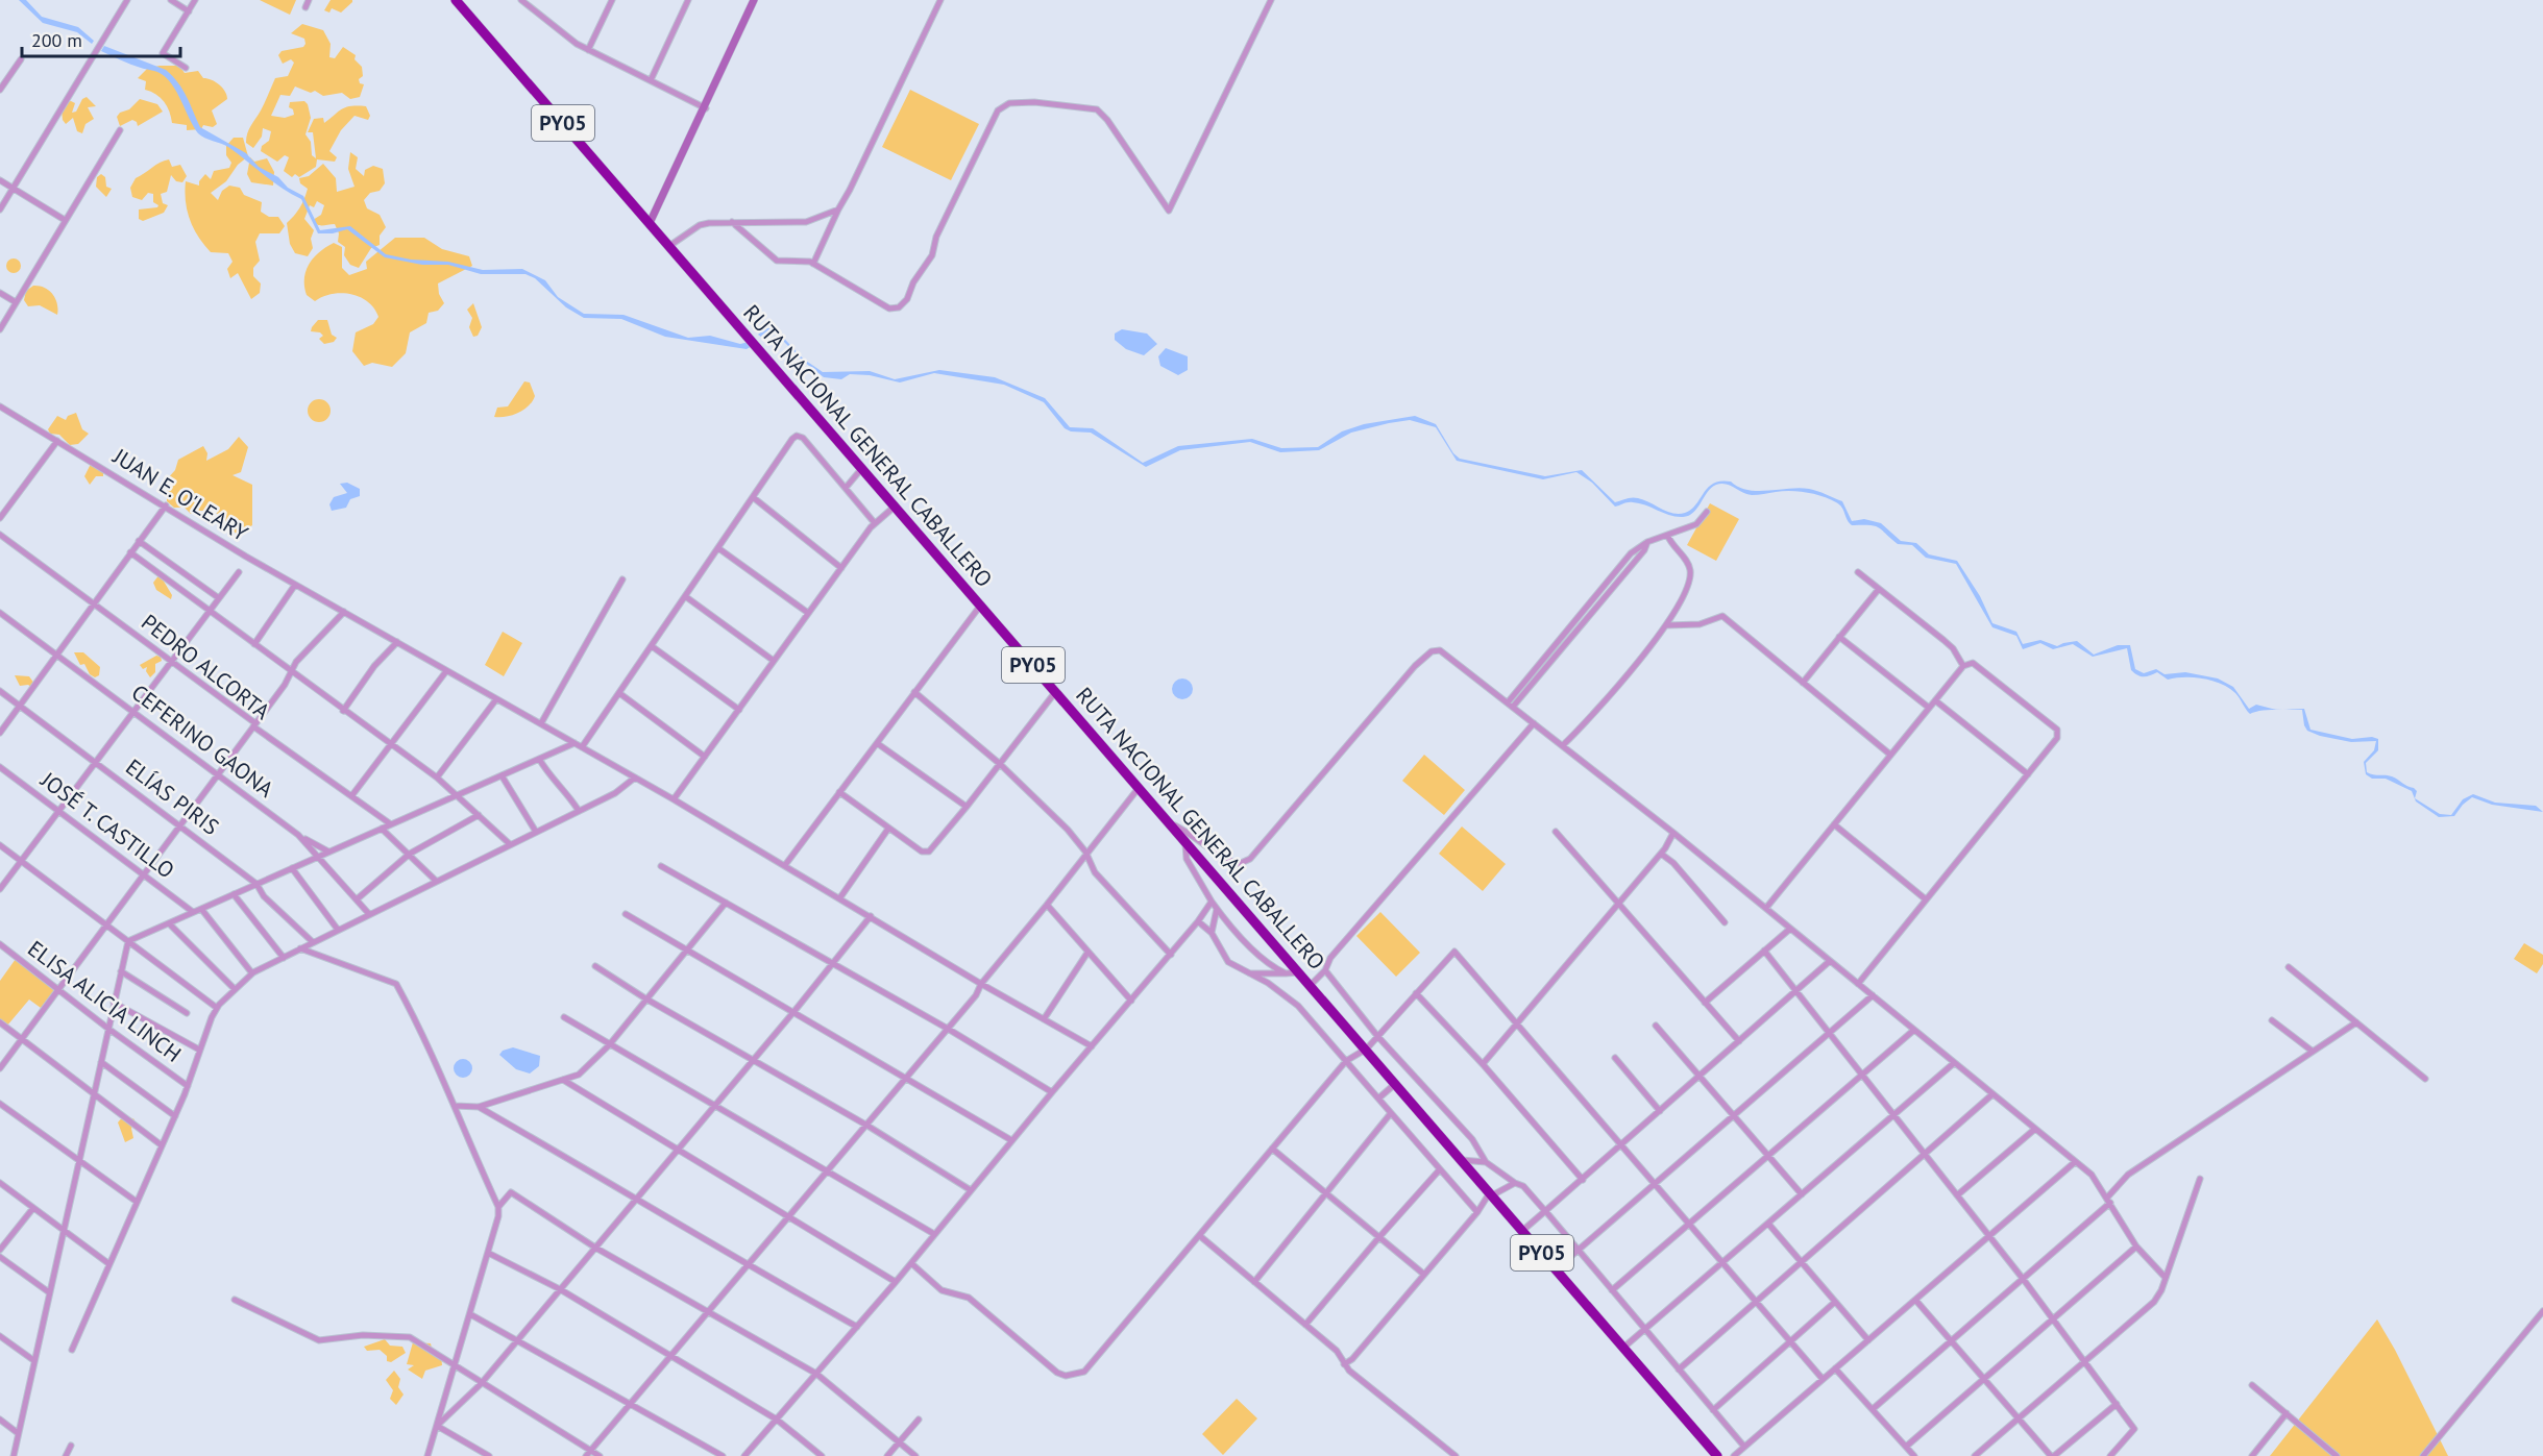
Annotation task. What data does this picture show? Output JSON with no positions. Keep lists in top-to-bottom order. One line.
{"streets":{"highway":["PY05","RUTA NACIONAL GENERAL CABALLERO"],"street":["JUAN E. O'LEARY","PEDRO ALCORTA","CEFERINO GAONA","ELÍAS PIRIS","JOSÉ T. CASTILLO","ELISA ALICIA LINCH"]},"scale_bar":"200 m"}
